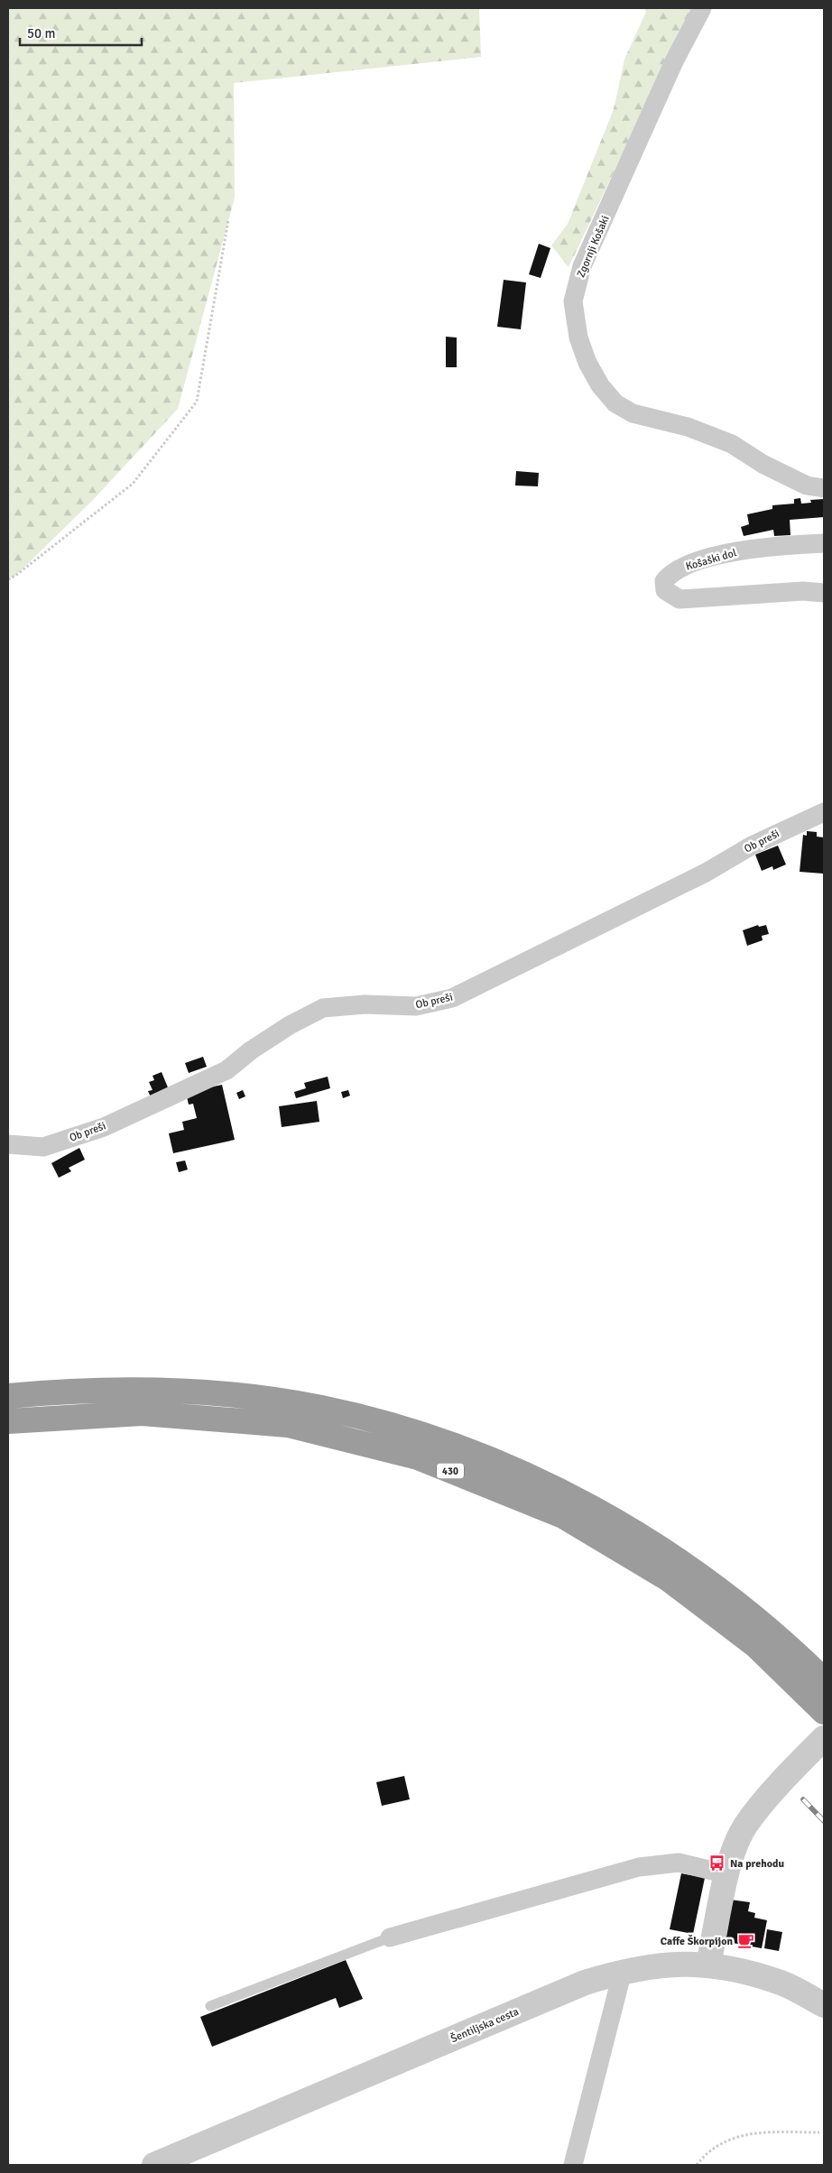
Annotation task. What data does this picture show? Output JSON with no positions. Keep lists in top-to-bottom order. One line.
{"streets":{"highway":["430"],"street":["Zgornji Košaki","Košaški dol","Ob preši","Šentiljska cesta"]},"places":{"bus stop":["Na prehodu"],"cafe":["Caffe Škorpijon"]},"scale_bar":"50 m"}
